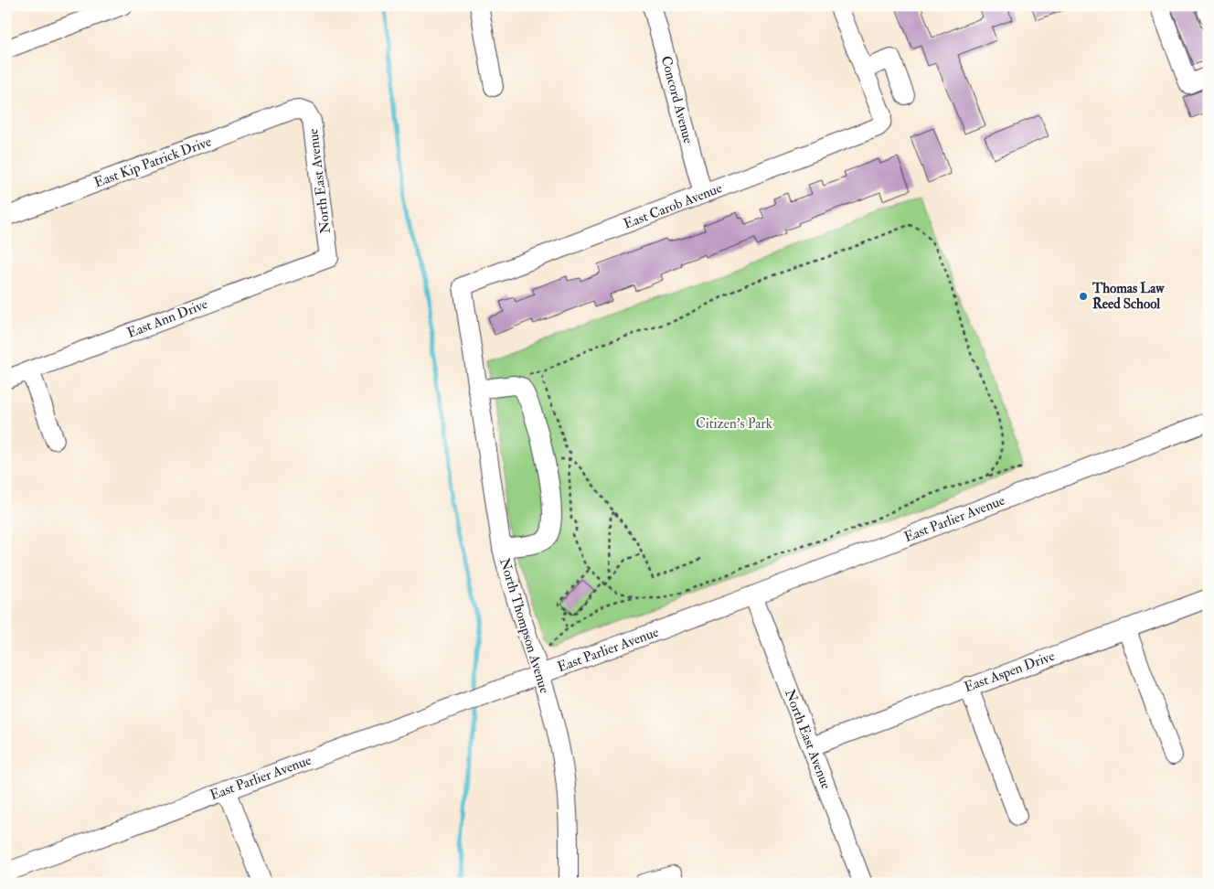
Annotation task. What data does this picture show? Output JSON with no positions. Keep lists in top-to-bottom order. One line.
{"streets":{"street":["Concord Avenue","East Kip Patrick Drive","North East Avenue","East Carob Avenue","East Ann Drive","East Parlier Avenue","North Thompson Avenue","East Aspen Drive"]},"crossings":[["Concord Avenue","East Carob Avenue"],["East Kip Patrick Drive","North East Avenue"],["North East Avenue","East Ann Drive"],["North East Avenue","East Parlier Avenue"],["North East Avenue","East Aspen Drive"],["East Carob Avenue","North Thompson Avenue"],["East Parlier Avenue","North Thompson Avenue"]],"parks":["Citizen's Park"],"places":["Thomas Law Reed School"]}
